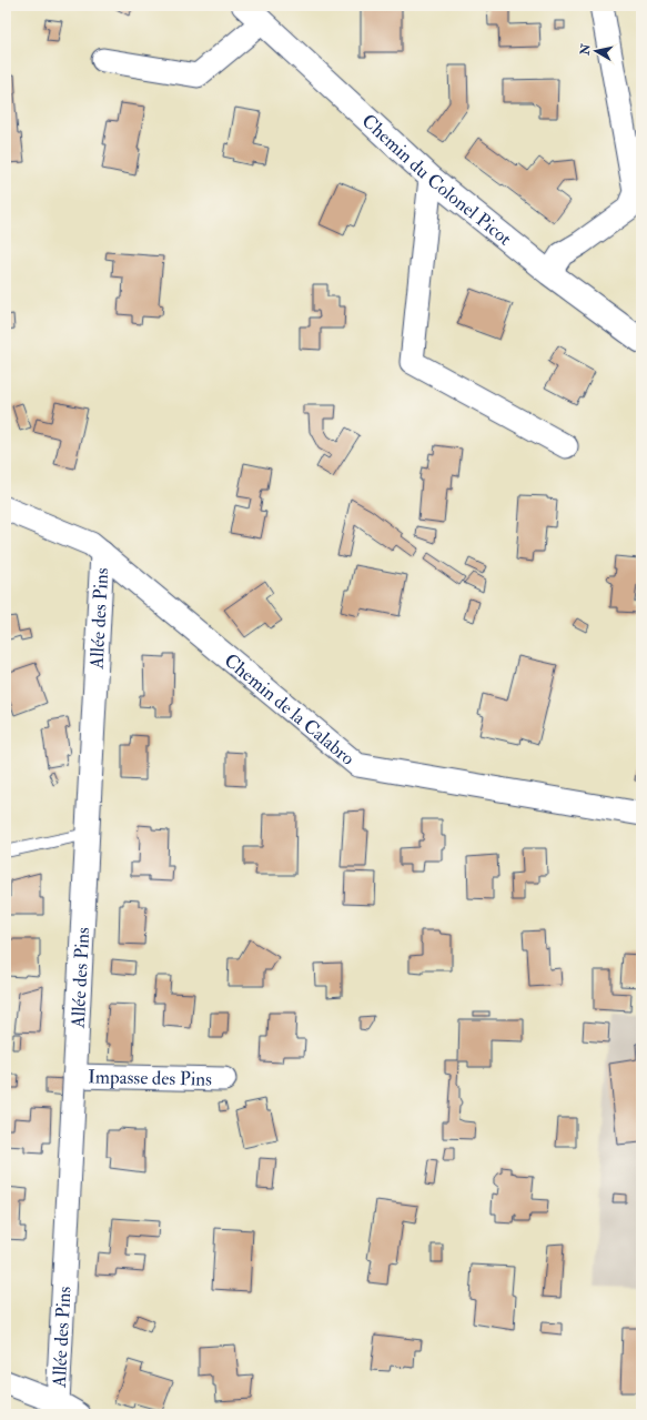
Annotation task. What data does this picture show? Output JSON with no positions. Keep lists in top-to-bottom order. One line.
{"streets":{"street":["Chemin du Colonel Picot","Allée des Pins","Chemin de la Calabro","Impasse des Pins"]},"crossings":[["Allée des Pins","Chemin de la Calabro"],["Allée des Pins","Impasse des Pins"]],"north":"left"}
